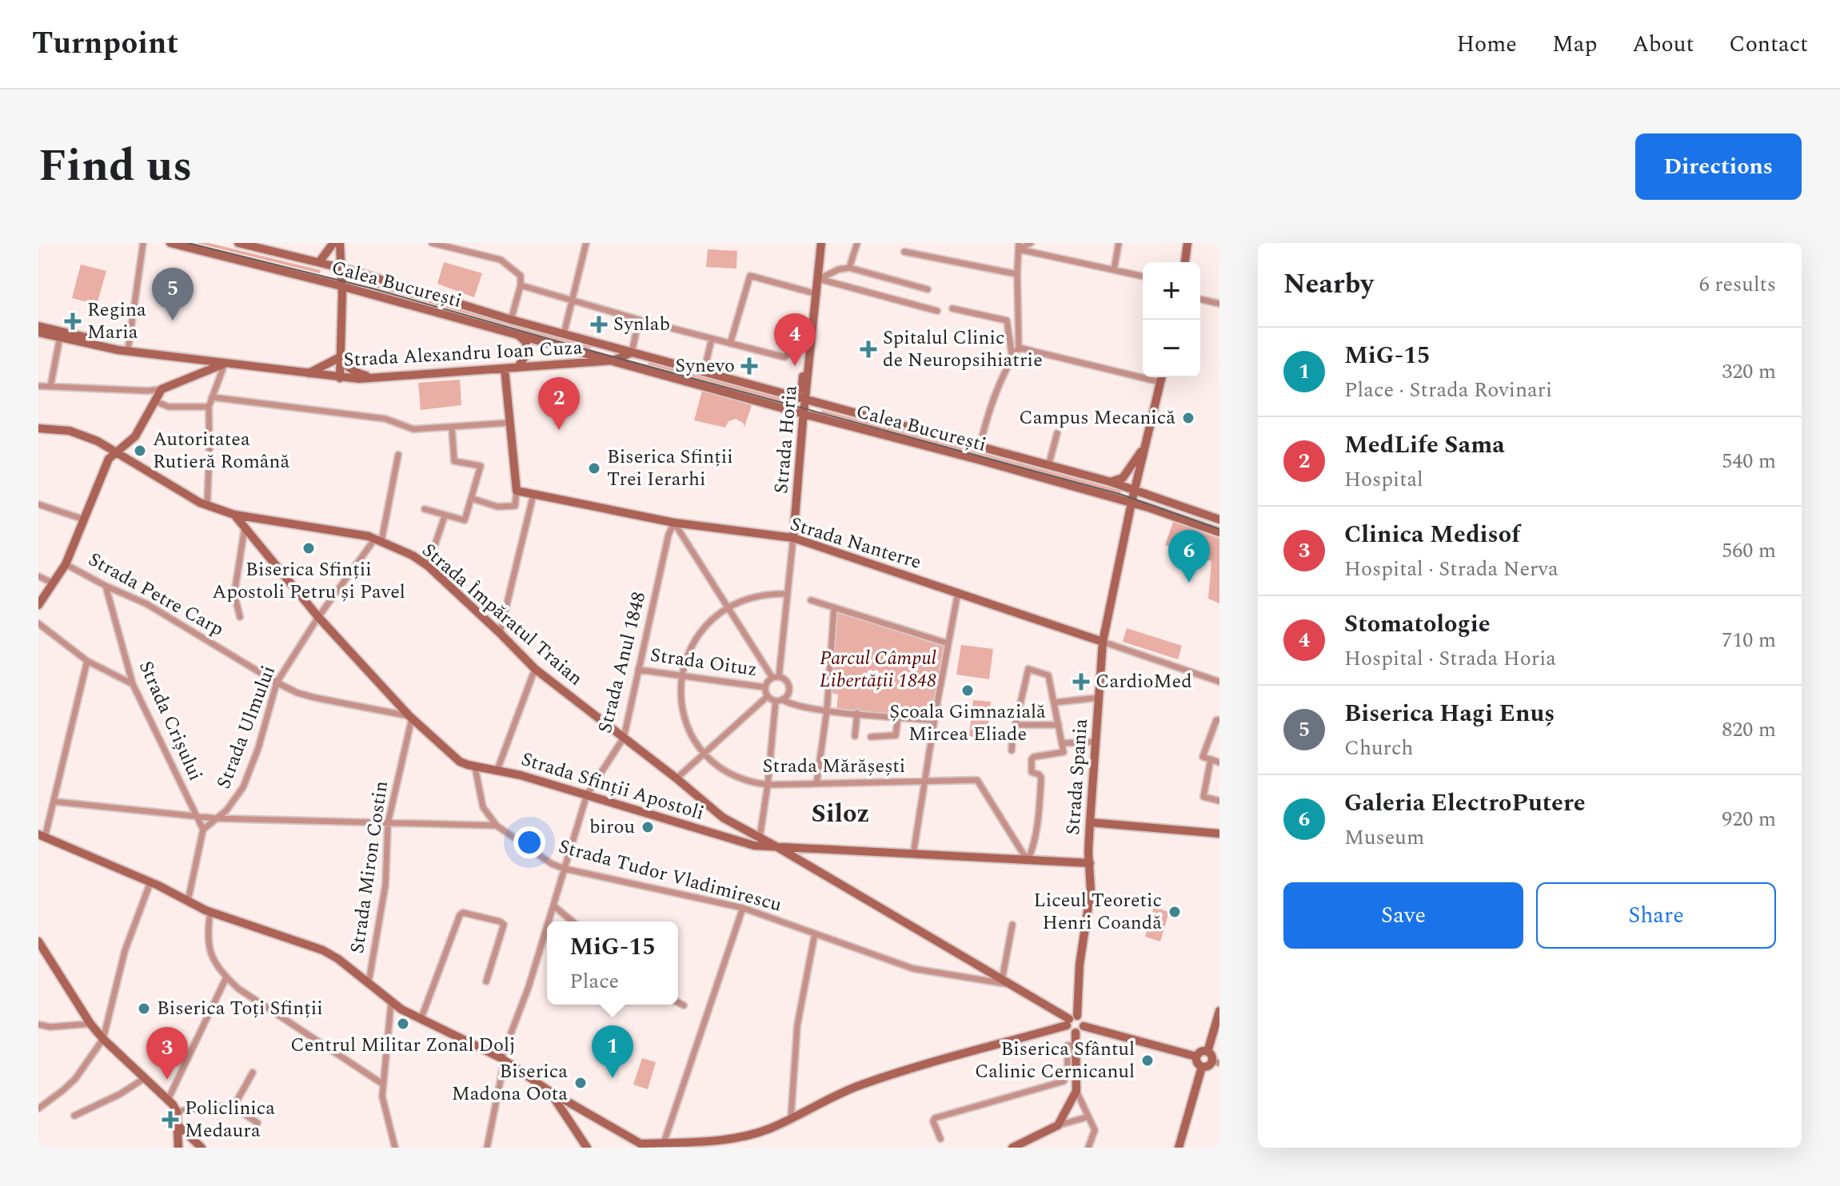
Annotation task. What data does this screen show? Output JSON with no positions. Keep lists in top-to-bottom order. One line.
{"streets":{"street":["Calea București","Strada Alexandru Ioan Cuza","Strada Horia","Strada Nanterre","Strada Petre Carp","Strada Împăratul Traian","Strada Anul 1848","Strada Oituz","Strada Crișului","Strada Ulmului","Strada Mărășești","Strada Spania","Strada Sfinții Apostoli","Strada Miron Costin","Strada Tudor Vladimirescu"]},"crossings":[["Calea București","Strada Alexandru Ioan Cuza"],["Calea București","Strada Horia"],["Calea București","Strada Spania"],["Strada Horia","Strada Nanterre"],["Strada Horia","Strada Oituz"],["Strada Nanterre","Strada Anul 1848"],["Strada Nanterre","Strada Spania"],["Strada Petre Carp","Strada Crișului"],["Strada Petre Carp","Strada Ulmului"],["Strada Petre Carp","Strada Sfinții Apostoli"],["Strada Petre Carp","Strada Miron Costin"],["Strada Împăratul Traian","Strada Anul 1848"],["Strada Împăratul Traian","Strada Ulmului"],["Strada Împăratul Traian","Strada Spania"],["Strada Împăratul Traian","Strada Sfinții Apostoli"],["Strada Împăratul Traian","Strada Tudor Vladimirescu"],["Strada Anul 1848","Strada Oituz"],["Strada Anul 1848","Strada Sfinții Apostoli"],["Strada Anul 1848","Strada Tudor Vladimirescu"],["Strada Oituz","Strada Mărășești"],["Strada Crișului","Strada Ulmului"],["Strada Ulmului","Strada Sfinții Apostoli"],["Strada Mărășești","Strada Sfinții Apostoli"],["Strada Spania","Strada Sfinții Apostoli"],["Strada Sfinții Apostoli","Strada Miron Costin"]],"districts":["Siloz"],"parks":["Parcul Câmpul Libertății 1848"],"places":{"health":["Regina Maria","Synlab","Spitalul Clinic de Neuropsihiatrie","Synevo","CardioMed","Policlinica Medaura"],"other":["Campus Mecanică","Autoritatea Rutieră Română","Biserica Sfinții Trei Ierarhi","Biserica Sfinții Apostoli Petru și Pavel","Școala Gimnazială Mircea Eliade","birou","Liceul Teoretic Henri Coandă","Biserica Toți Sfinții","Centrul Militar Zonal Dolj","Biserica Sfântul Calinic Cernicanul","Biserica Madona Oota"]},"page":{"header":"Turnpoint","nav":["Home","Map","About","Contact"],"title":"Find us","buttons":["Directions",["Save","Share"]],"heading":["Nearby","6 results"],"map_buttons":["+","−"],"pins":["5","4","2","6","1","3"],"list":[{"mark":"1","name":"MiG-15","note":"Place · Strada Rovinari","value":"320 m"},{"mark":"2","name":"MedLife Sama","note":"Hospital","value":"540 m"},{"mark":"3","name":"Clinica Medisof","note":"Hospital · Strada Nerva","value":"560 m"},{"mark":"4","name":"Stomatologie","note":"Hospital · Strada Horia","value":"710 m"},{"mark":"5","name":"Biserica Hagi Enuș","note":"Church","value":"820 m"},{"mark":"6","name":"Galeria ElectroPutere","note":"Museum","value":"920 m"}],"popup":["MiG-15","Place"]}}
